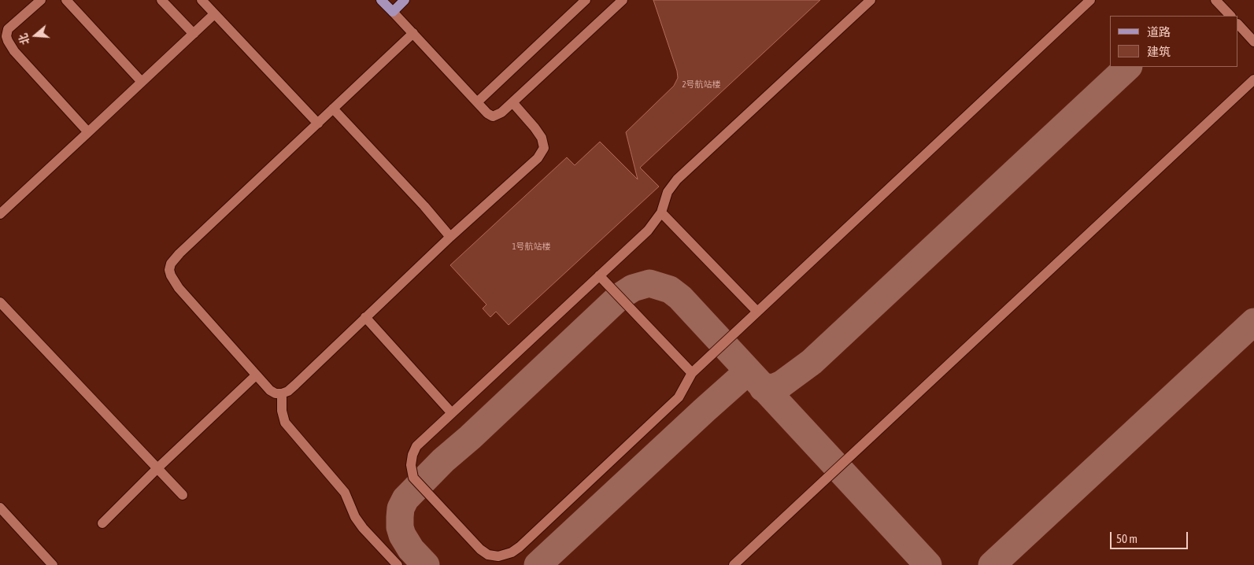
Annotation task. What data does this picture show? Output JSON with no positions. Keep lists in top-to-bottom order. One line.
{"house_numbers":["2号航站楼","1号航站楼"],"legend":["道路","建筑"],"scale_bar":"50 m","north":"left"}
